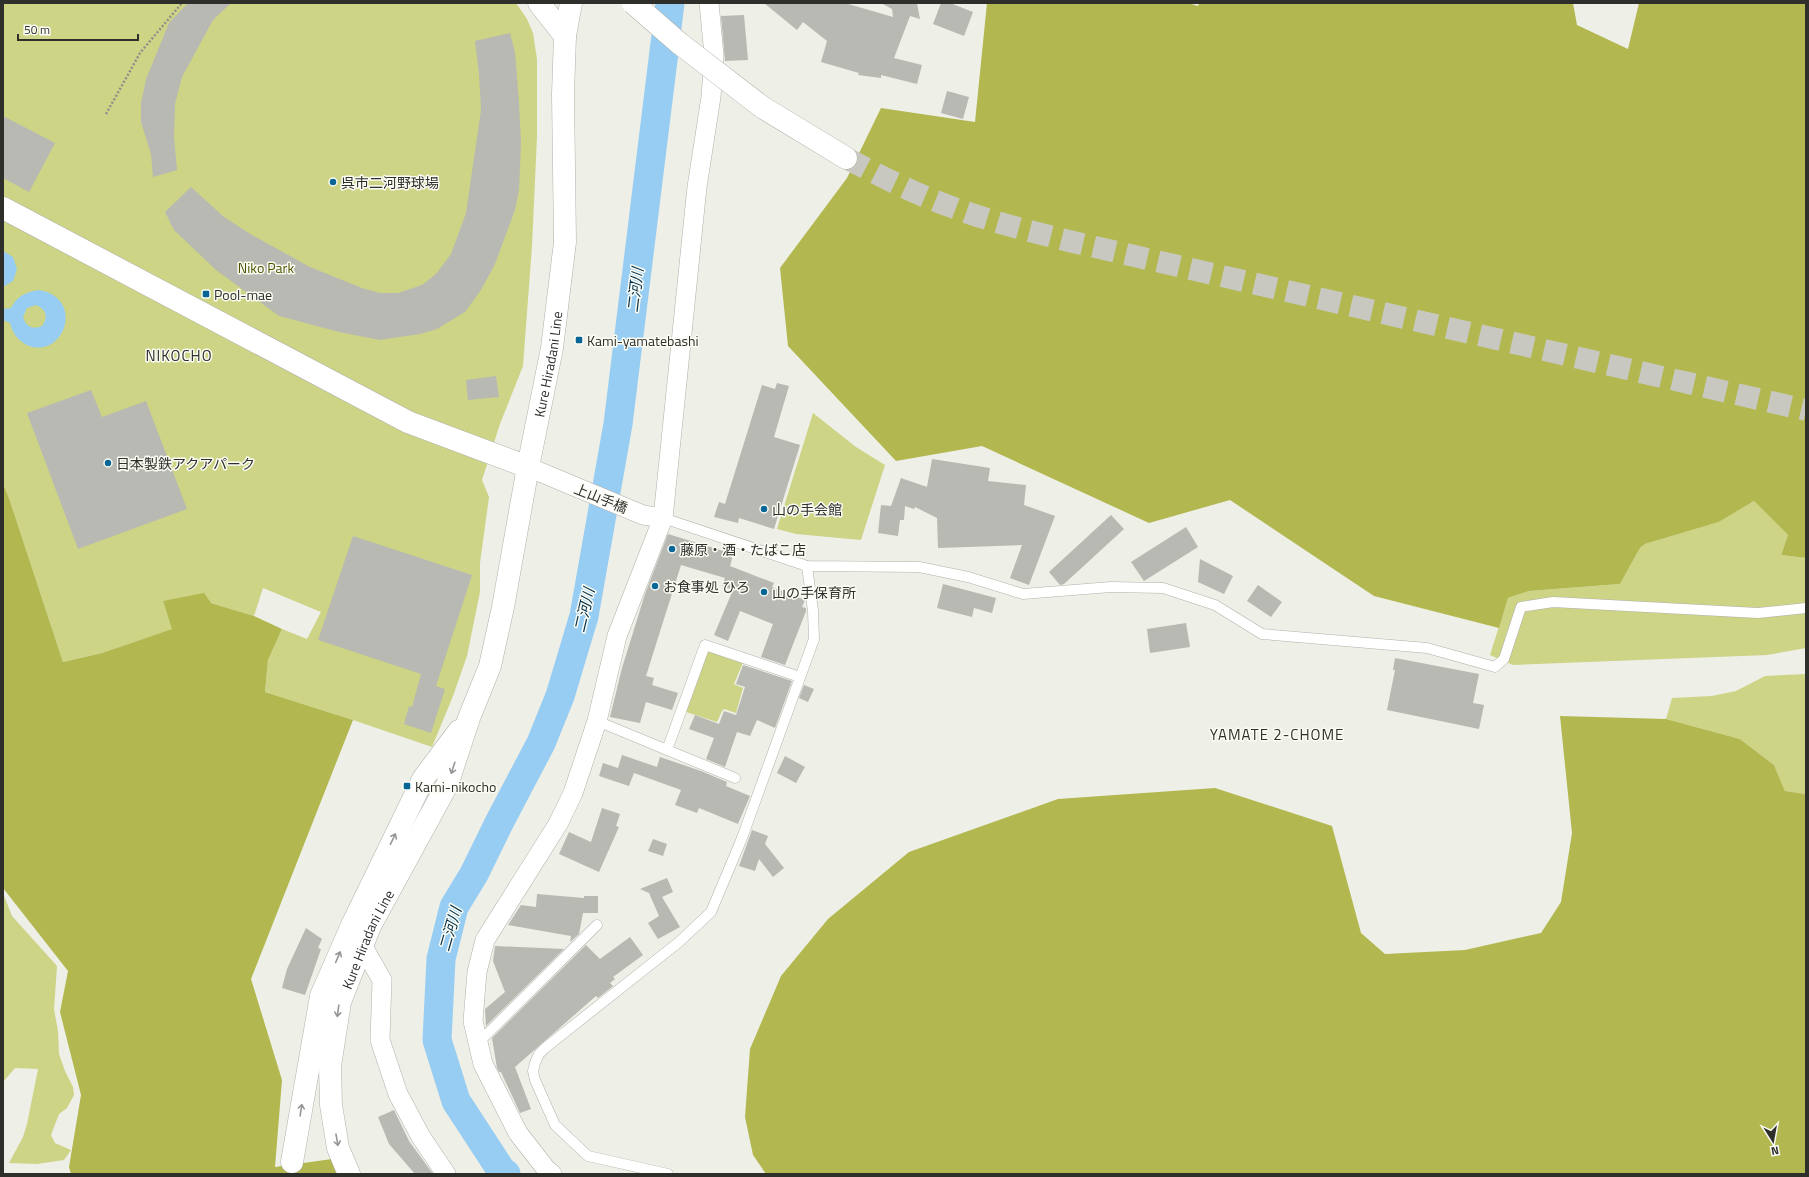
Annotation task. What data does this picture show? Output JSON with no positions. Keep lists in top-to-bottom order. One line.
{"streets":{"main road":["Kure Hiradani Line"],"street":["上山手橋"]},"crossings":[["Kure Hiradani Line","上山手橋"]],"districts":["NIKOCHO","YAMATE 2-CHOME"],"water":["二河川"],"parks":["Niko Park"],"places":{"other":["呉市二河野球場","日本製鉄アクアパーク","山の手会館","藤原・酒・たばこ店","お食事処 ひろ","山の手保育所"],"transit":["Pool-mae","Kami-yamatebashi","Kami-nikocho"]},"scale_bar":"50 m","north":"bottom"}
